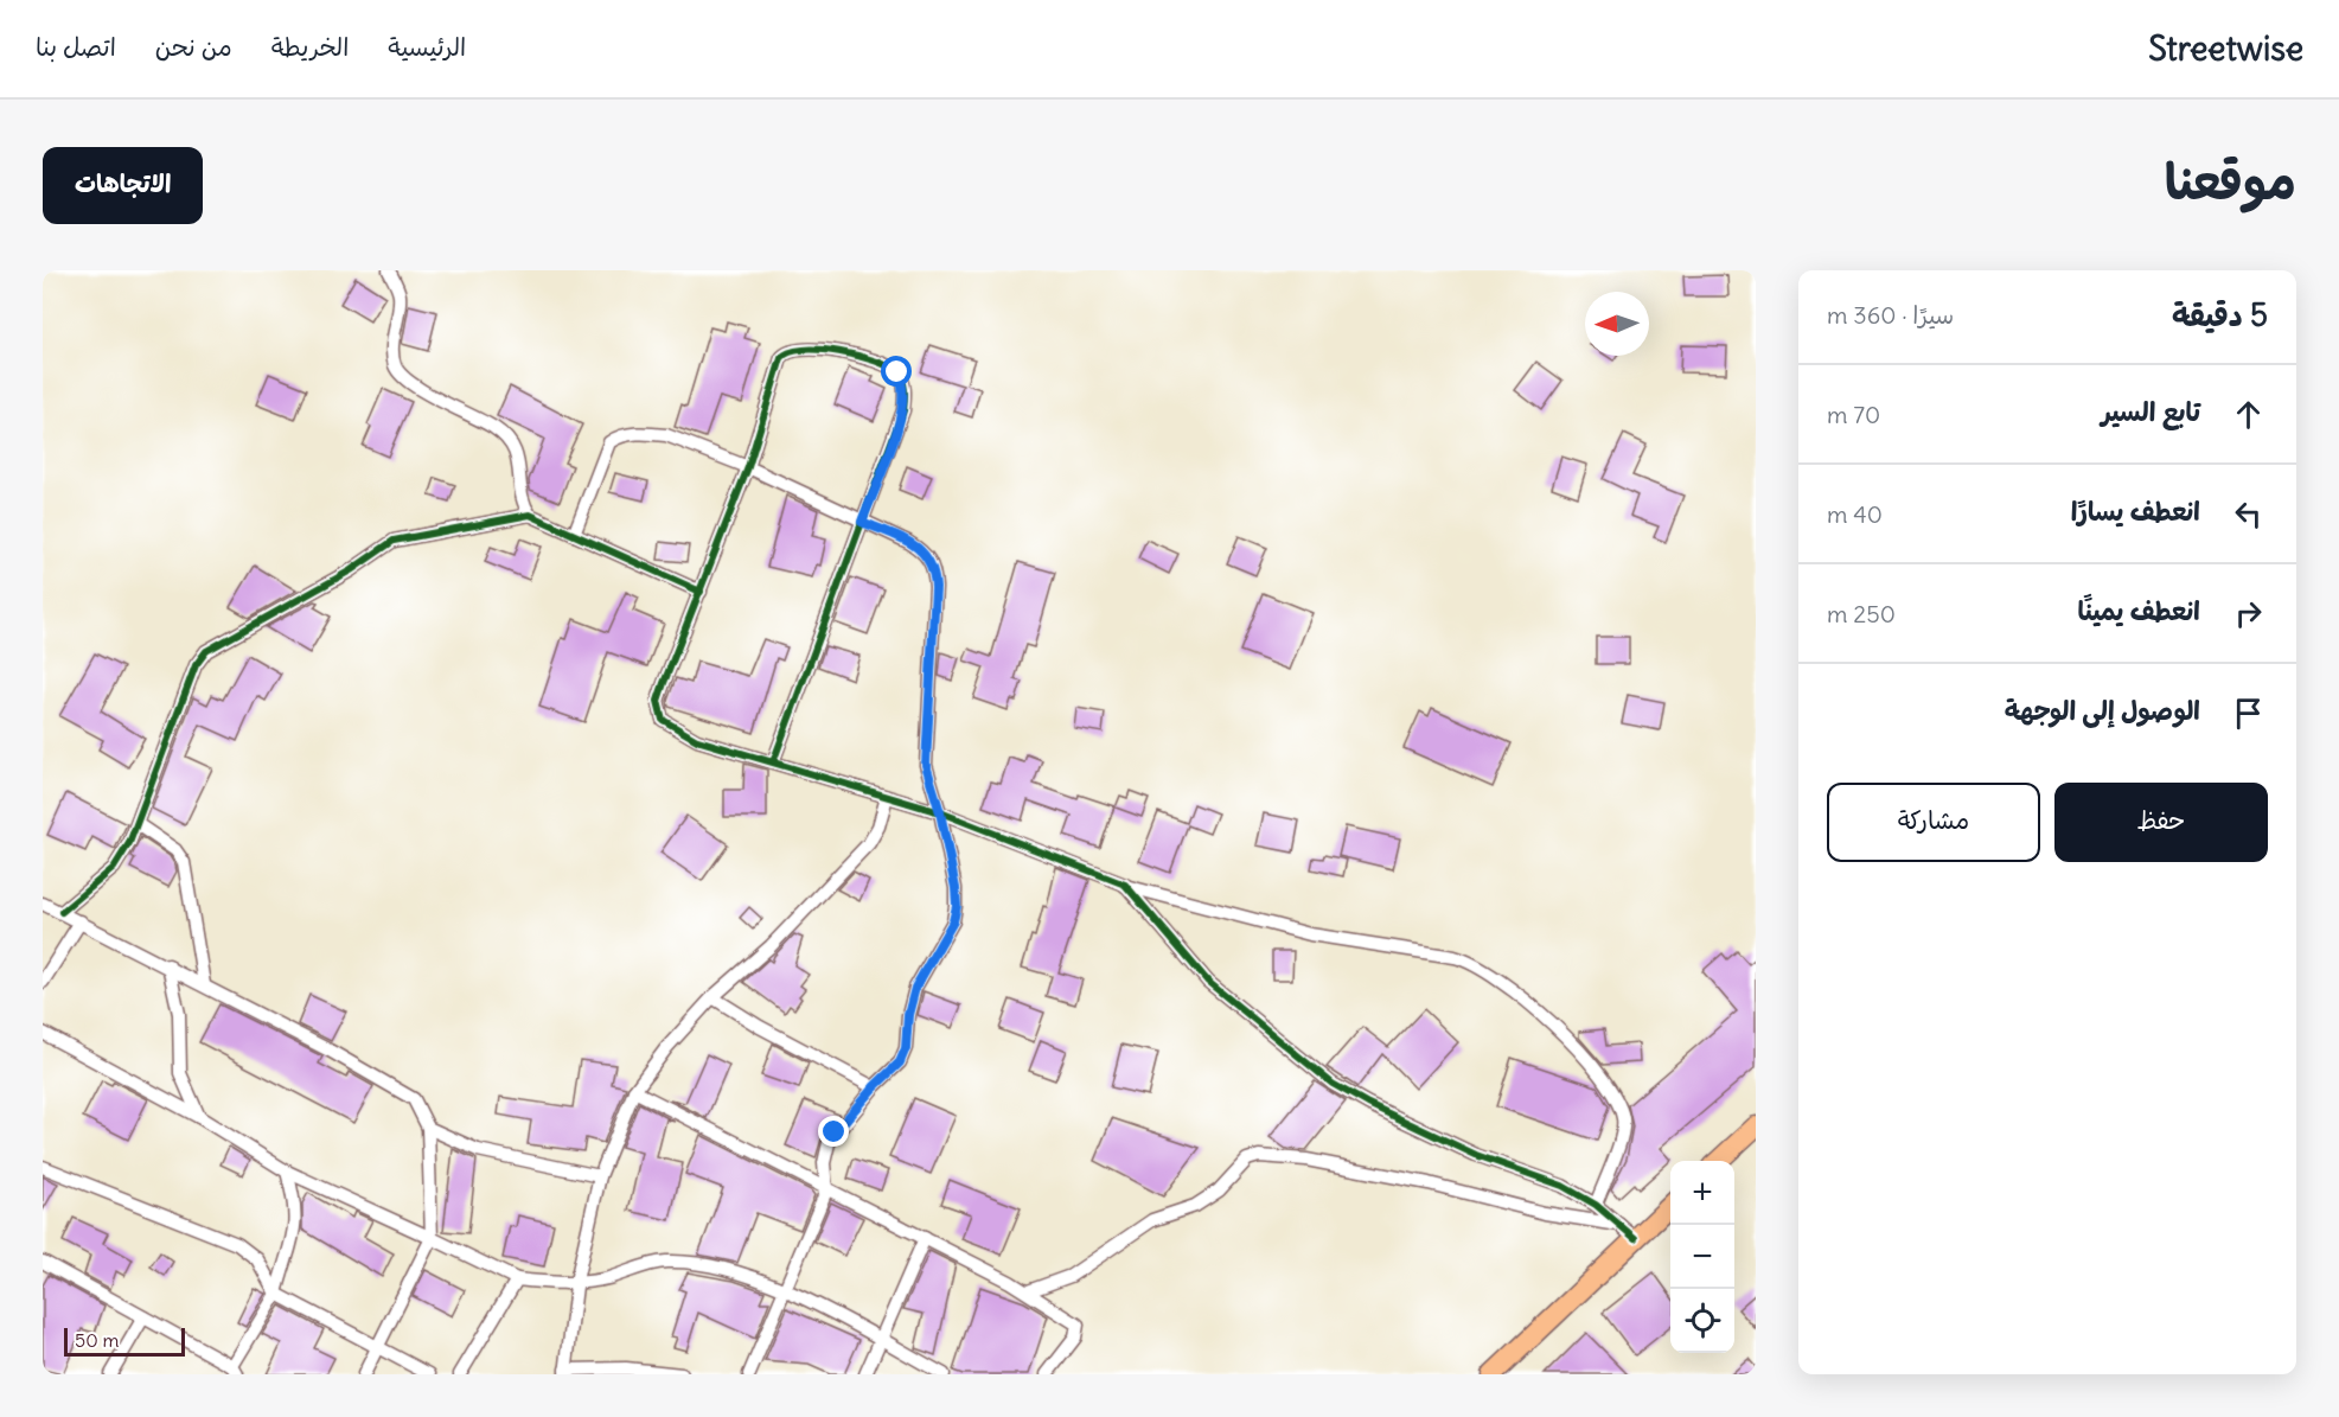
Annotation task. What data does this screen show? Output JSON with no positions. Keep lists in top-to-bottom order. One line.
{"scale_bar":"50 m","north":"left","page":{"header":"Streetwise","nav":["الرئيسية","الخريطة","من نحن","اتصل بنا"],"title":"موقعنا","buttons":["الاتجاهات",["حفظ","مشاركة"]],"heading":["5 دقيقة","سيرًا · 360 m"],"list":[["تابع السير","70 m"],["انعطف يسارًا","40 m"],["انعطف يمينًا","250 m"],"الوصول إلى الوجهة"],"map_buttons":["+","−"],"scale":"50 m"}}
